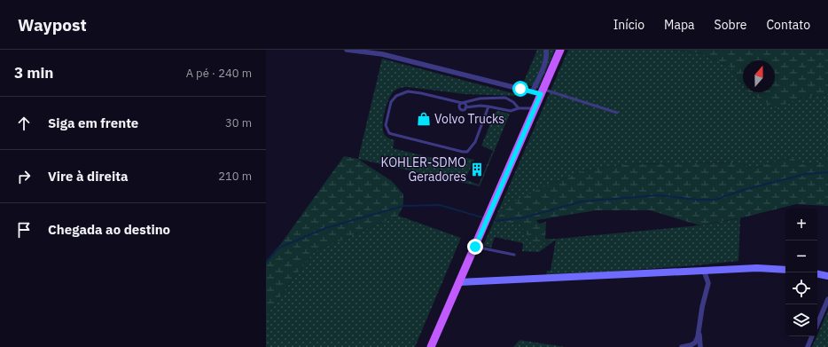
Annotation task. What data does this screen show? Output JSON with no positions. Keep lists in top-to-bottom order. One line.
{"places":{"shop":["Volvo Trucks"],"building":["KOHLER-SDMO Geradores"]},"north":"top","page":{"header":"Waypost","nav":["Início","Mapa","Sobre","Contato"],"heading":["3 min","A pé · 240 m"],"list":[["Siga em frente","30 m"],["Vire à direita","210 m"],"Chegada ao destino"],"map_buttons":["+","−"]}}
